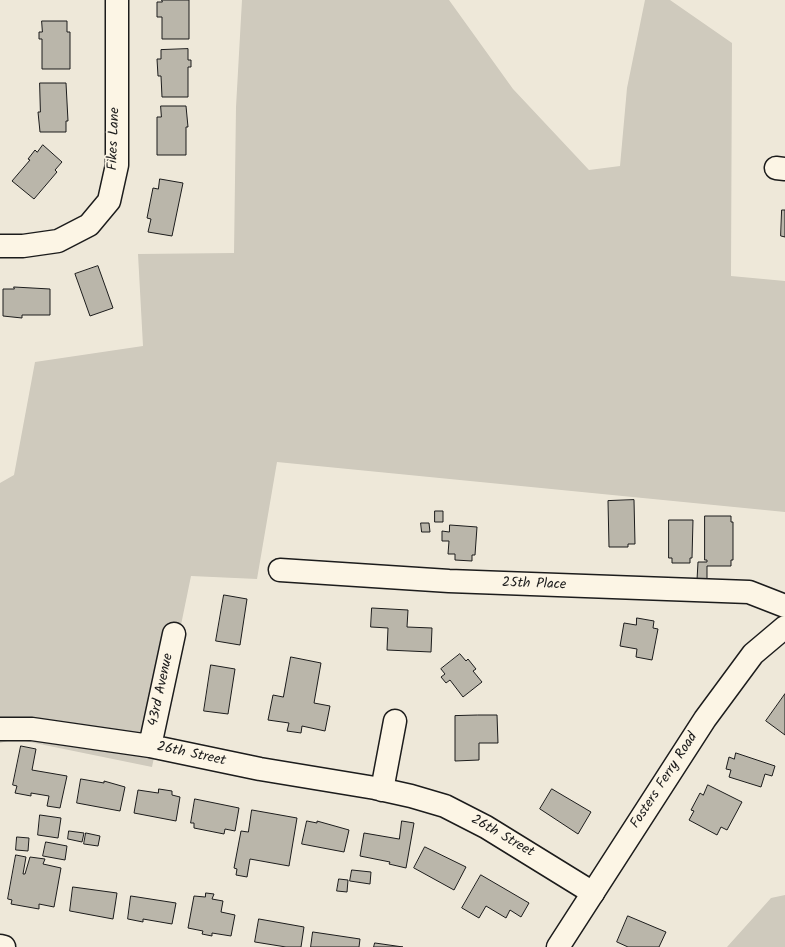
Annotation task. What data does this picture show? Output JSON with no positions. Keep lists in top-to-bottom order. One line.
{"streets":{"street":["Fikes Lane","25th Place","43rd Avenue","26th Street","Fosters Ferry Road"]},"crossings":[["43rd Avenue","26th Street"],["26th Street","Fosters Ferry Road"]]}
